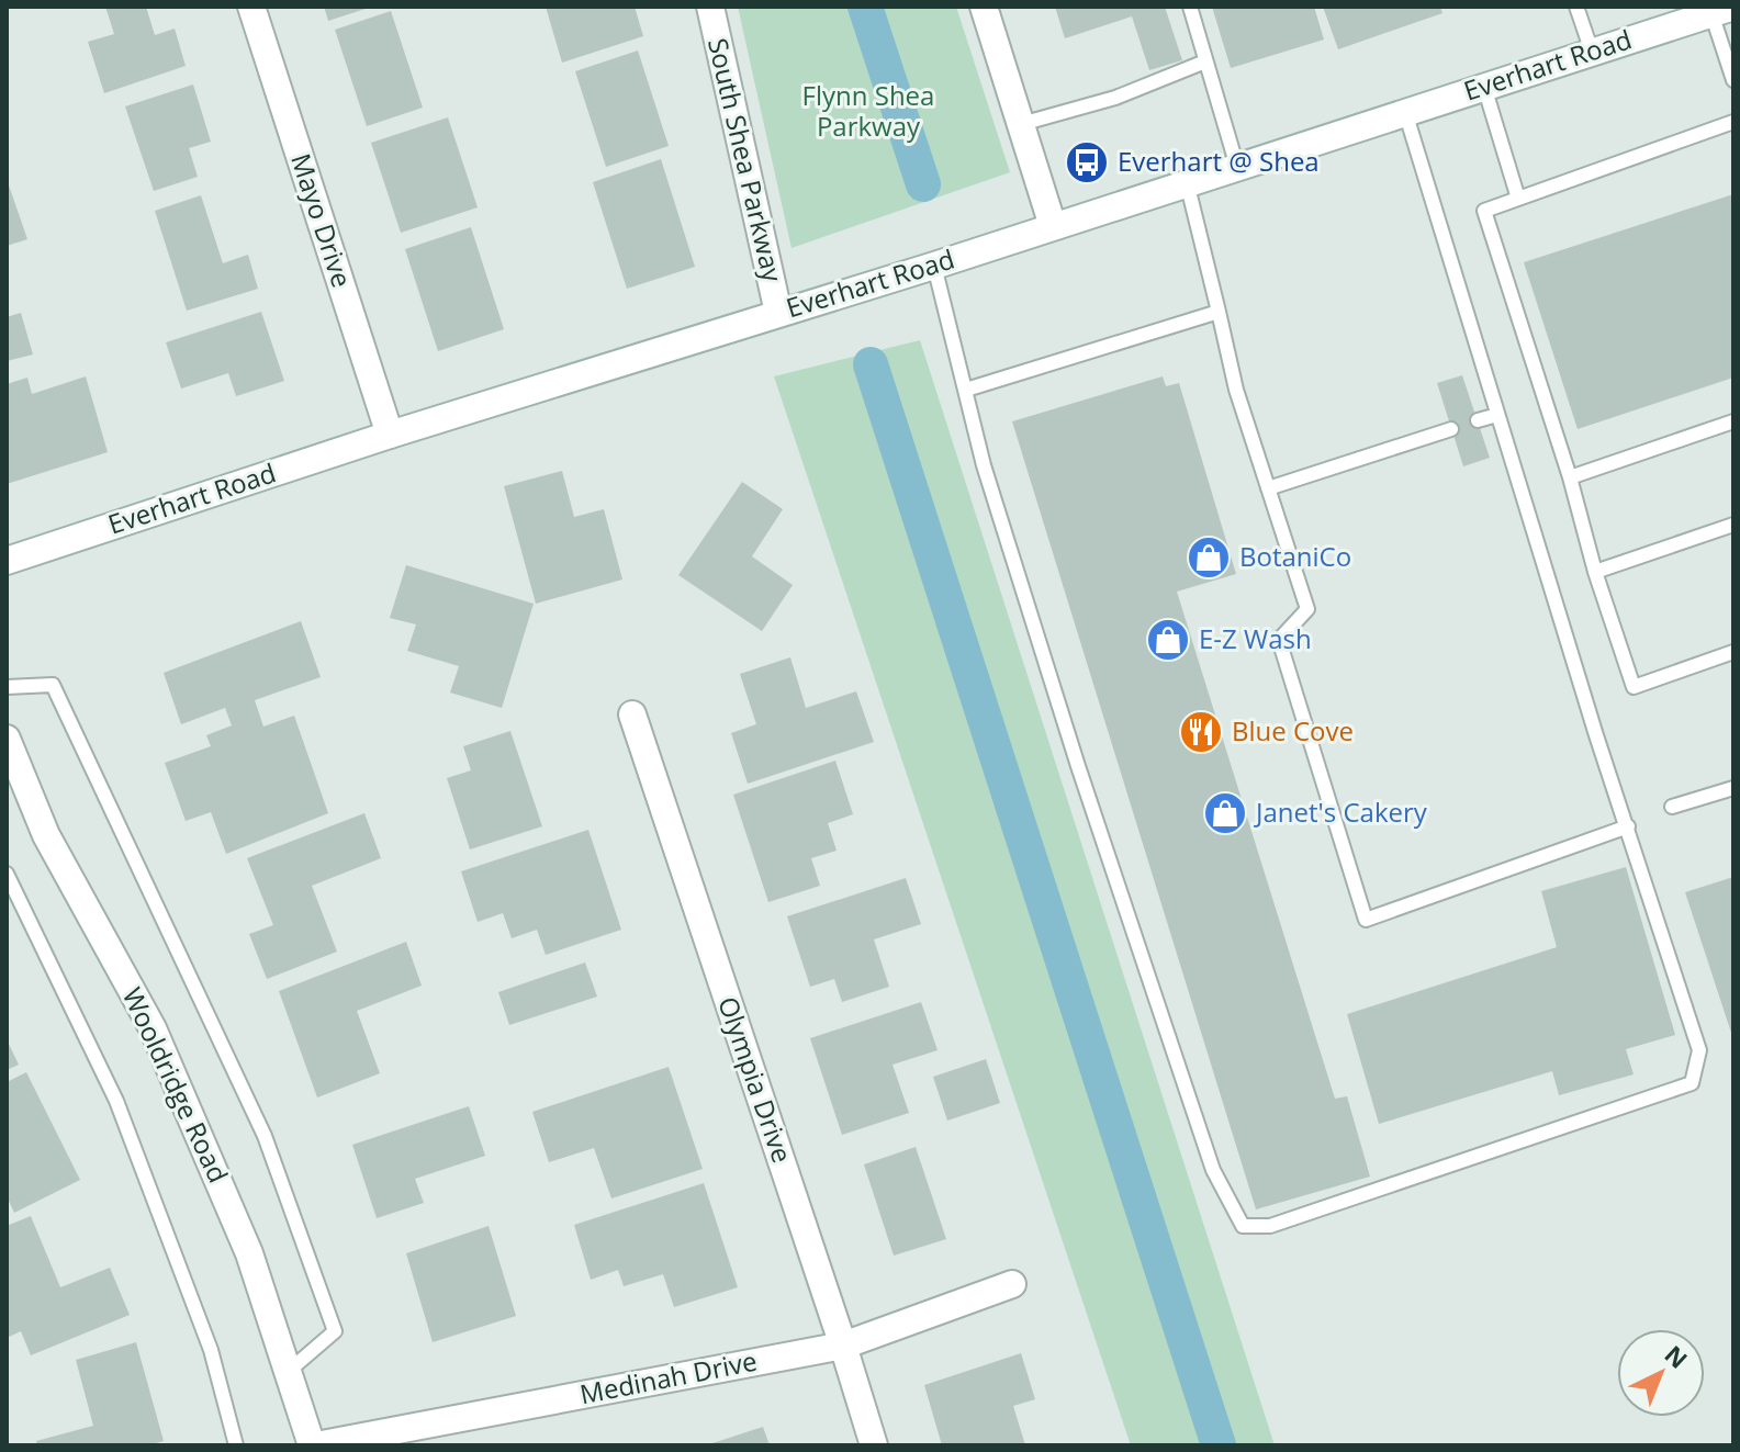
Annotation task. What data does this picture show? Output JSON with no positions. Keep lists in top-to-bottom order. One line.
{"streets":{"street":["Everhart Road","South Shea Parkway","Mayo Drive","Olympia Drive","Wooldridge Road","Medinah Drive"]},"crossings":[["Everhart Road","South Shea Parkway"],["Everhart Road","Mayo Drive"],["Olympia Drive","Medinah Drive"],["Wooldridge Road","Medinah Drive"]],"parks":["Flynn Shea Parkway"],"places":{"bus stop":["Everhart @ Shea"],"shop":["BotaniCo","E-Z Wash","Janet's Cakery"],"restaurant":["Blue Cove"]},"north":"top right"}
